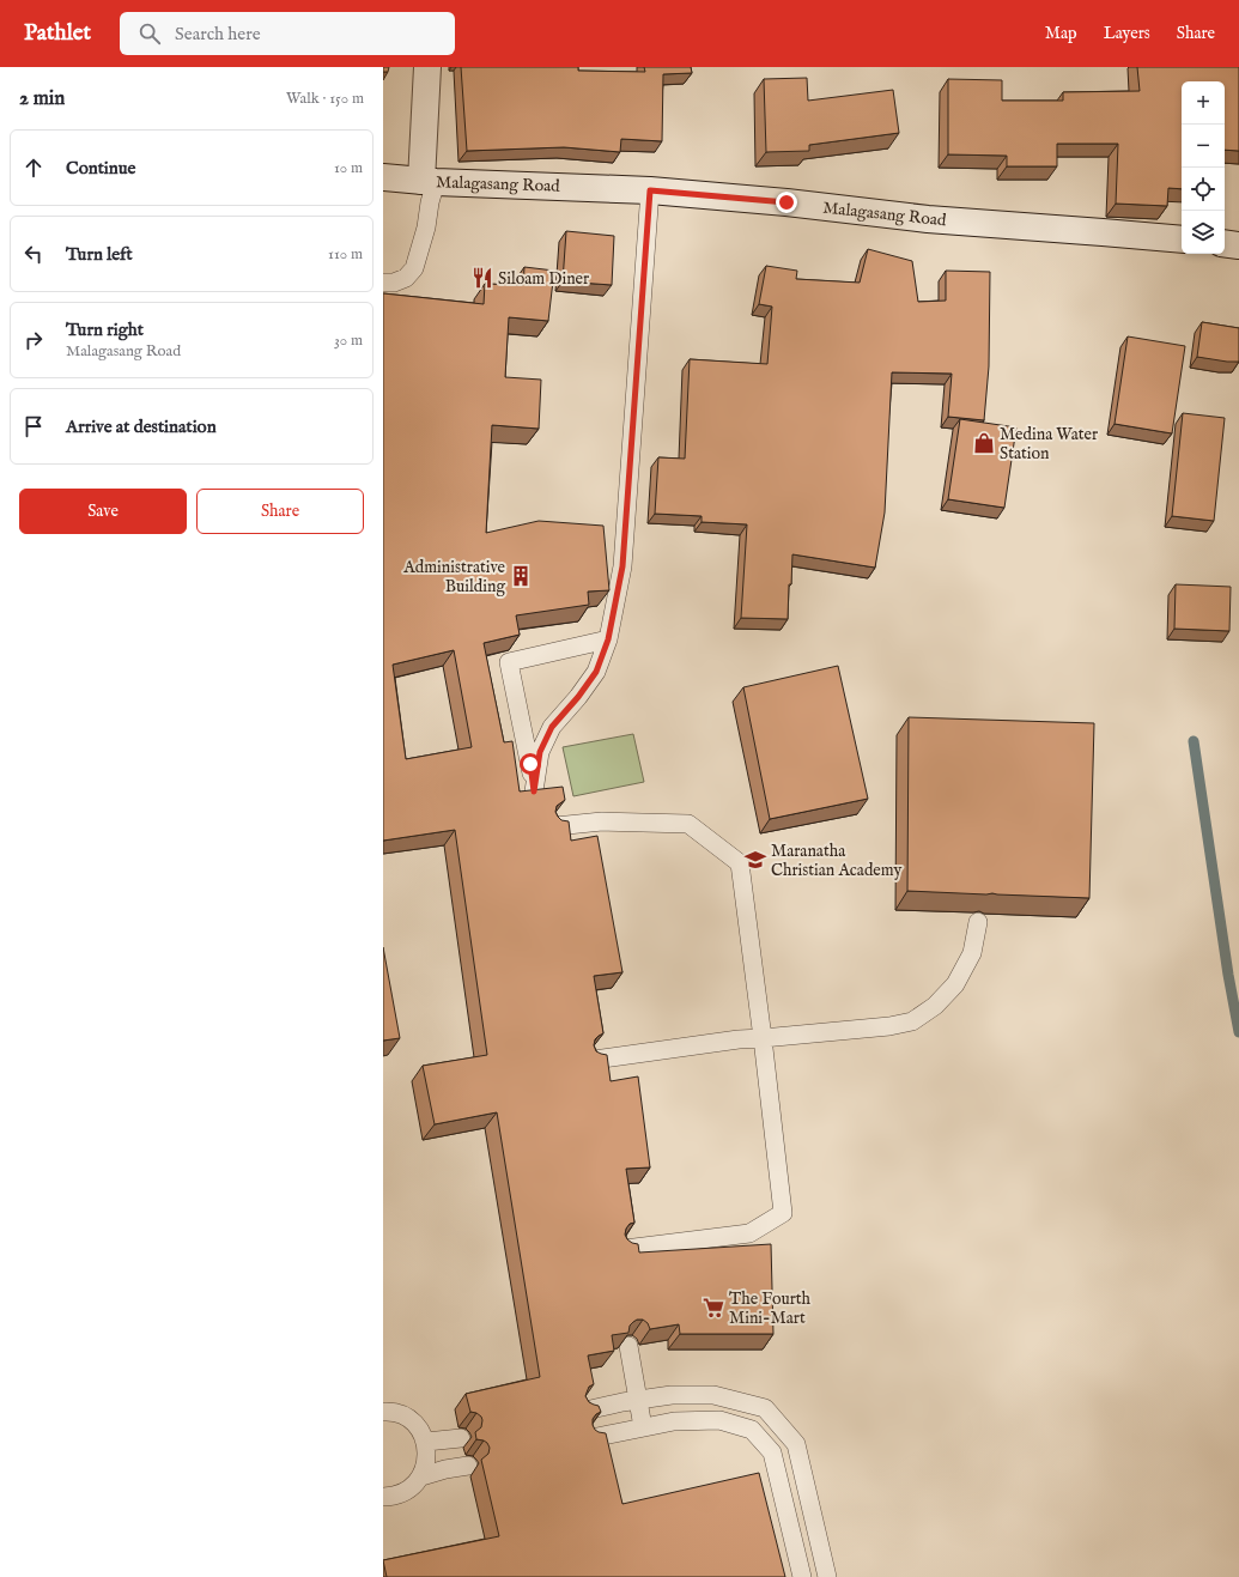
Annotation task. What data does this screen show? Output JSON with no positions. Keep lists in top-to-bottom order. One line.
{"streets":{"main road":["Malagasang Road"]},"places":{"restaurant":["Siloam Diner"],"shop":["Medina Water Station"],"building":["Administrative Building"],"school or university":["Maranatha Christian Academy"],"supermarket":["The Fourth Mini-Mart"]},"page":{"header":"Pathlet","search":"Search here","nav":["Map","Layers","Share"],"heading":["2 min","Walk · 150 m"],"map_buttons":["+","−"],"list":[["Continue","10 m"],["Turn left","110 m"],["Turn right","Malagasang Road","30 m"],"Arrive at destination"],"buttons":["Save","Share"]}}
